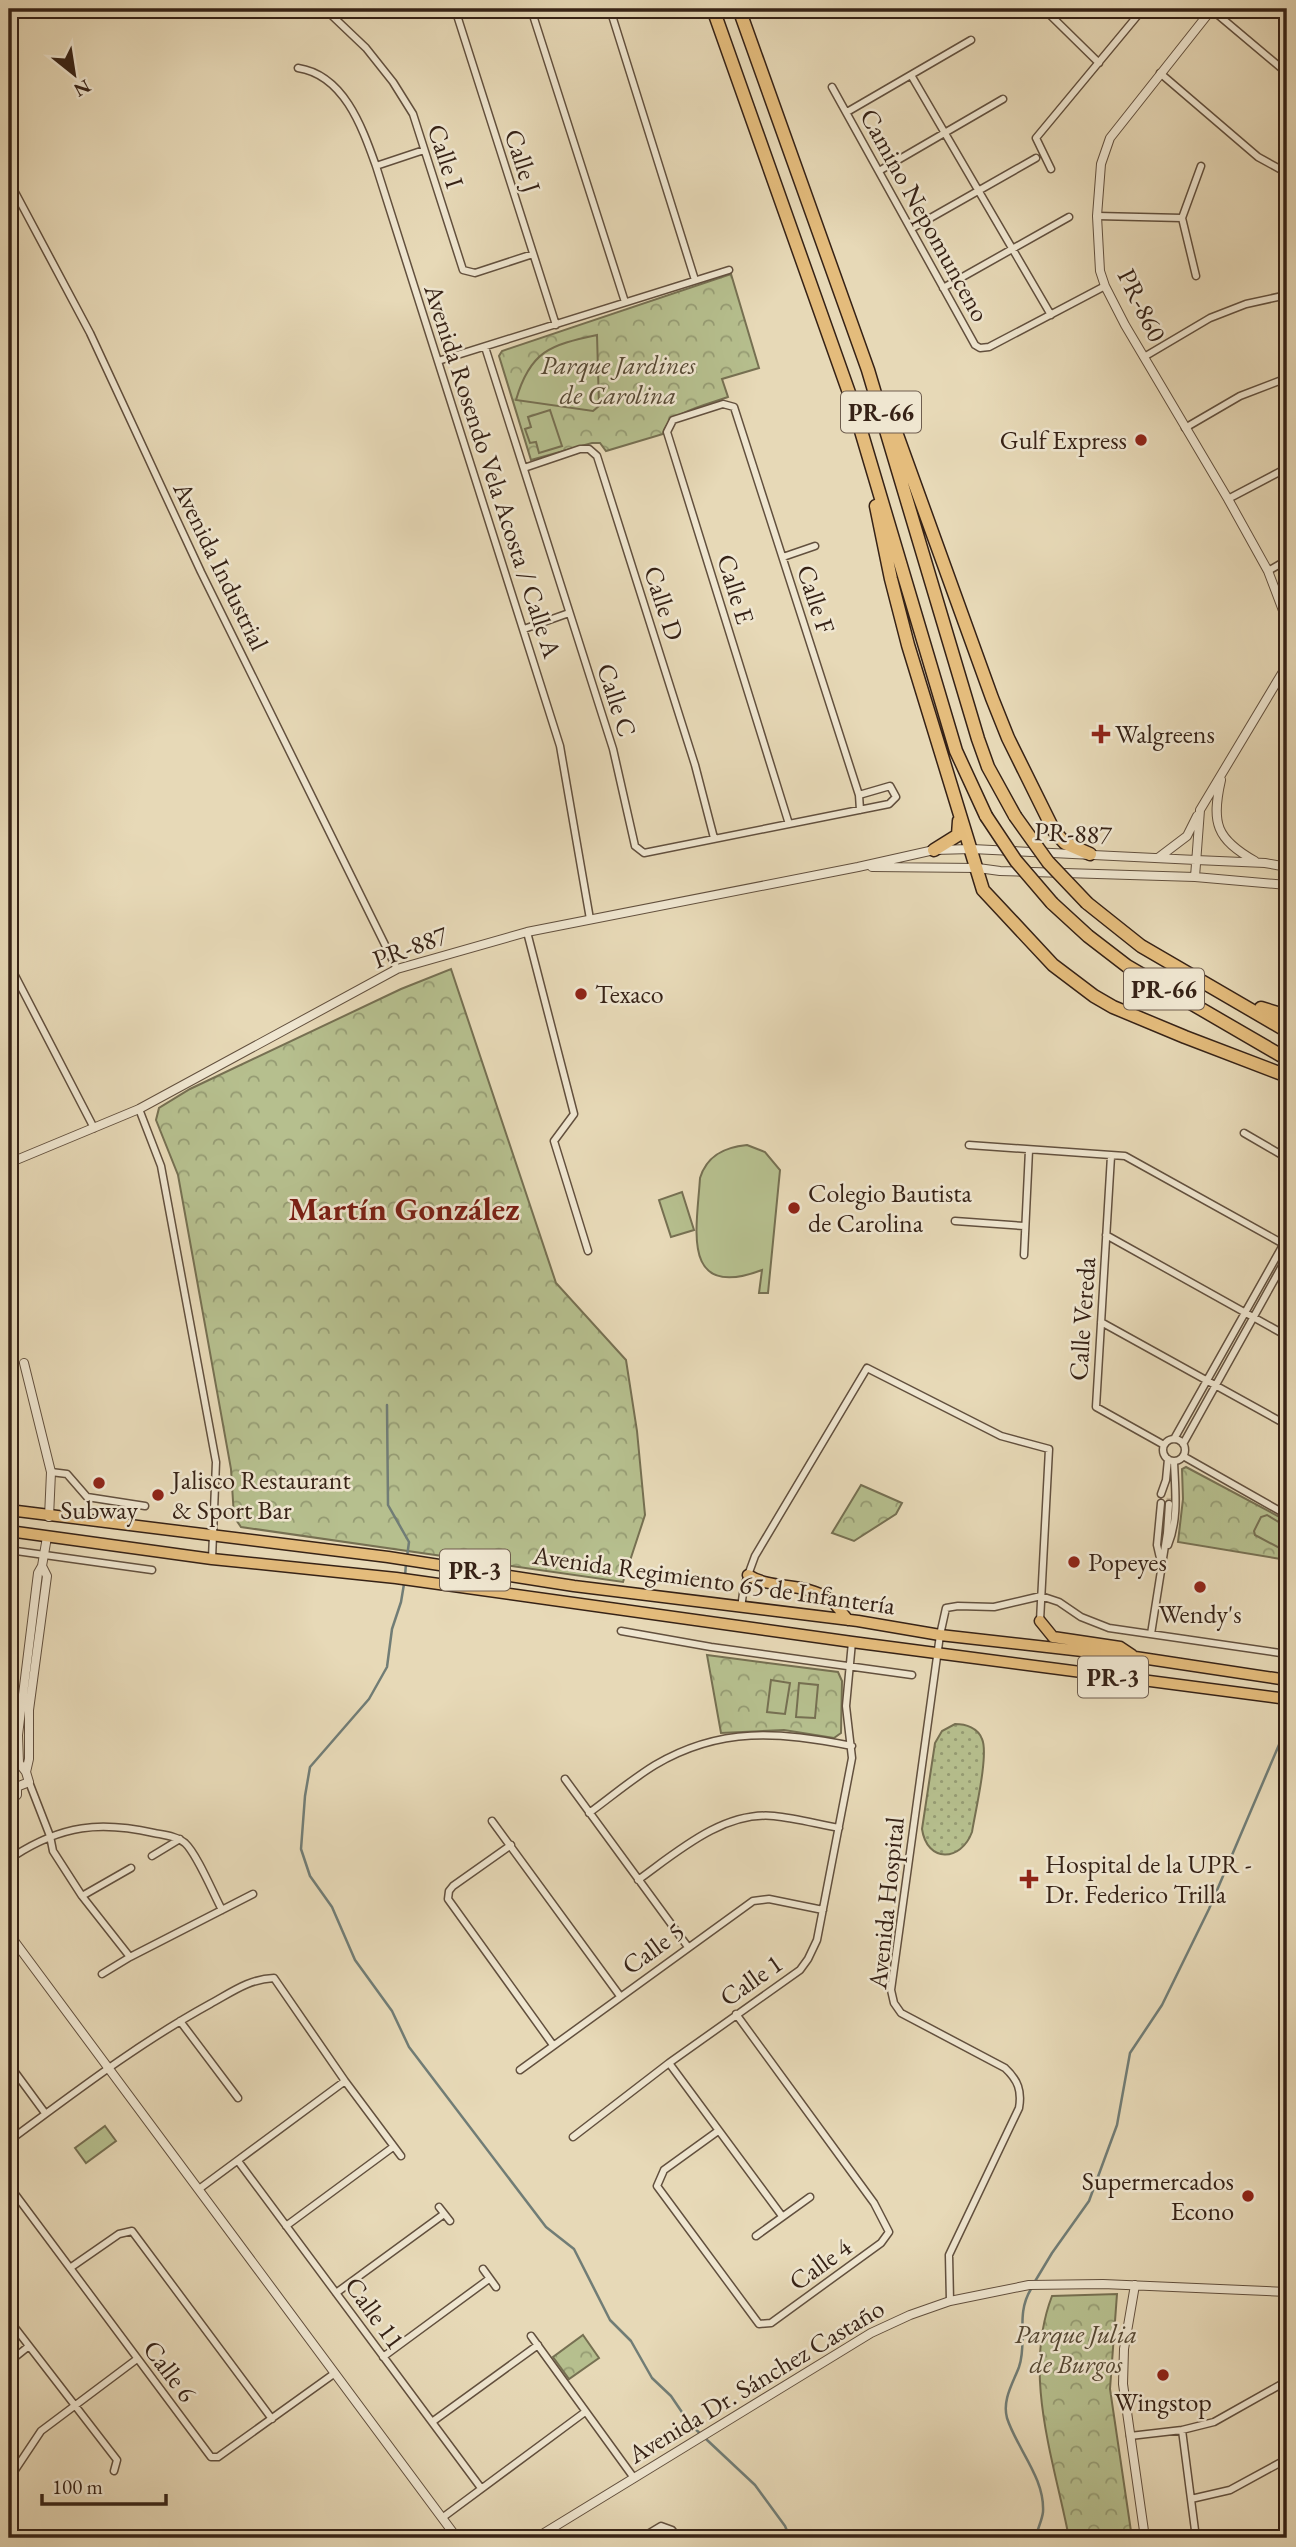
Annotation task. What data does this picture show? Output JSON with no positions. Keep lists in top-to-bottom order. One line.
{"streets":{"highway":["PR-66"],"main road":["PR-3","Avenida Regimiento 65 de Infantería"],"street":["Calle I","Calle J","Camino Nepomunceno","PR-860","Avenida Rosendo Vela Acosta / Calle A","Avenida Industrial","Calle E","Calle F","Calle D","Calle C","PR-887","Calle Vereda","Avenida Hospital","Calle 5","Calle 1","Calle 4","Calle 11","Calle 6","Avenida Dr. Sánchez Castaño"]},"crossings":[["Calle I","Calle J"],["Camino Nepomunceno","PR-860"],["Avenida Rosendo Vela Acosta / Calle A","PR-887"],["Avenida Industrial","PR-887"],["Calle E","Calle F"],["Calle E","Calle C"],["Calle F","Calle C"],["Calle D","Calle C"],["Avenida Regimiento 65 de Infantería","Avenida Hospital"],["Avenida Regimiento 65 de Infantería","Calle 1"],["Avenida Hospital","Avenida Dr. Sánchez Castaño"],["Calle 5","Calle 1"],["Calle 1","Calle 4"]],"districts":["Martín González"],"parks":["Parque Jardines de Carolina","Parque Julia de Burgos"],"places":{"other":["Gulf Express","Texaco","Colegio Bautista de Carolina","Subway","Jalisco Restaurant & Sport Bar","Popeyes","Wendy's","Supermercados Econo","Wingstop"],"health":["Walgreens","Hospital de la UPR - Dr. Federico Trilla"]},"scale_bar":"100 m","north":"bottom right"}
